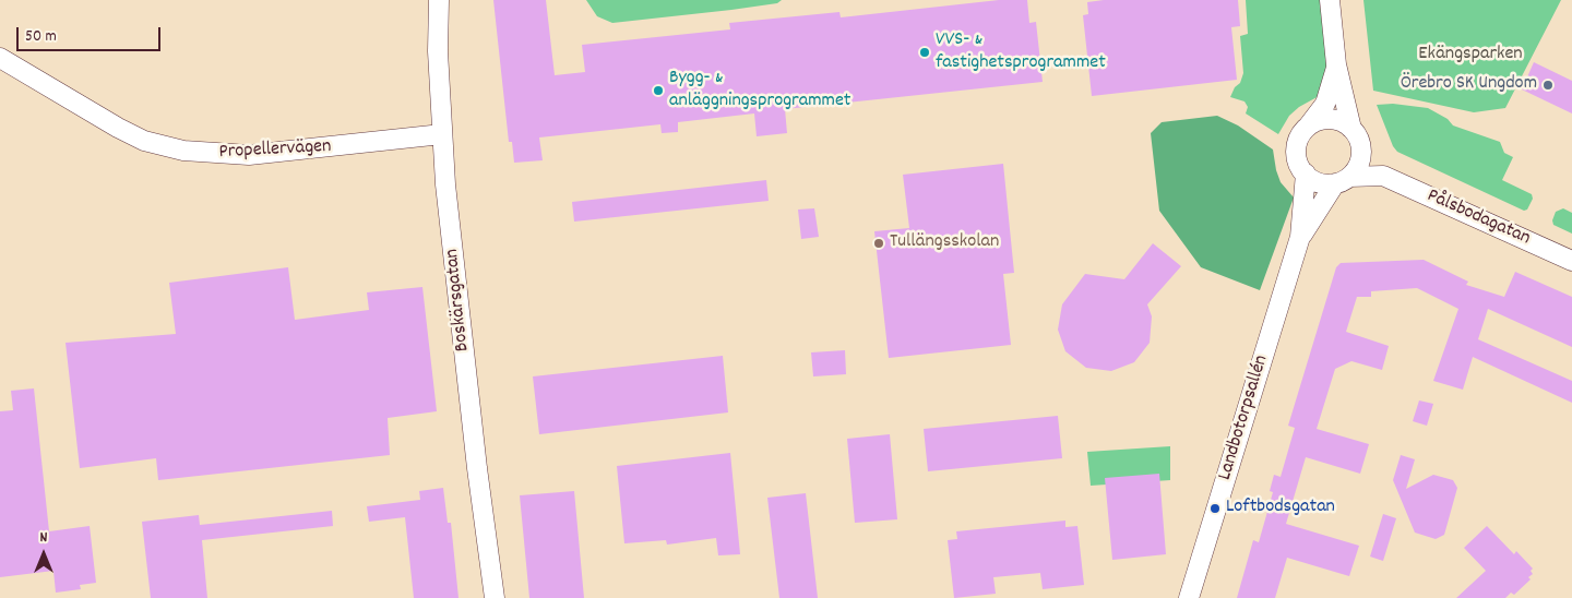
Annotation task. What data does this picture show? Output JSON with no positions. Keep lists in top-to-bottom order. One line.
{"streets":{"street":["Propellervägen","Pålsbodagatan","Boskärsgatan","Landbotorpsallén"]},"crossings":[["Propellervägen","Boskärsgatan"],["Pålsbodagatan","Landbotorpsallén"]],"parks":["Ekängsparken"],"places":["VVS- & fastighetsprogrammet","Örebro SK Ungdom","Bygg- & anläggningsprogrammet","Tullängsskolan","Loftbodsgatan"],"scale_bar":"50 m","north":"top"}
